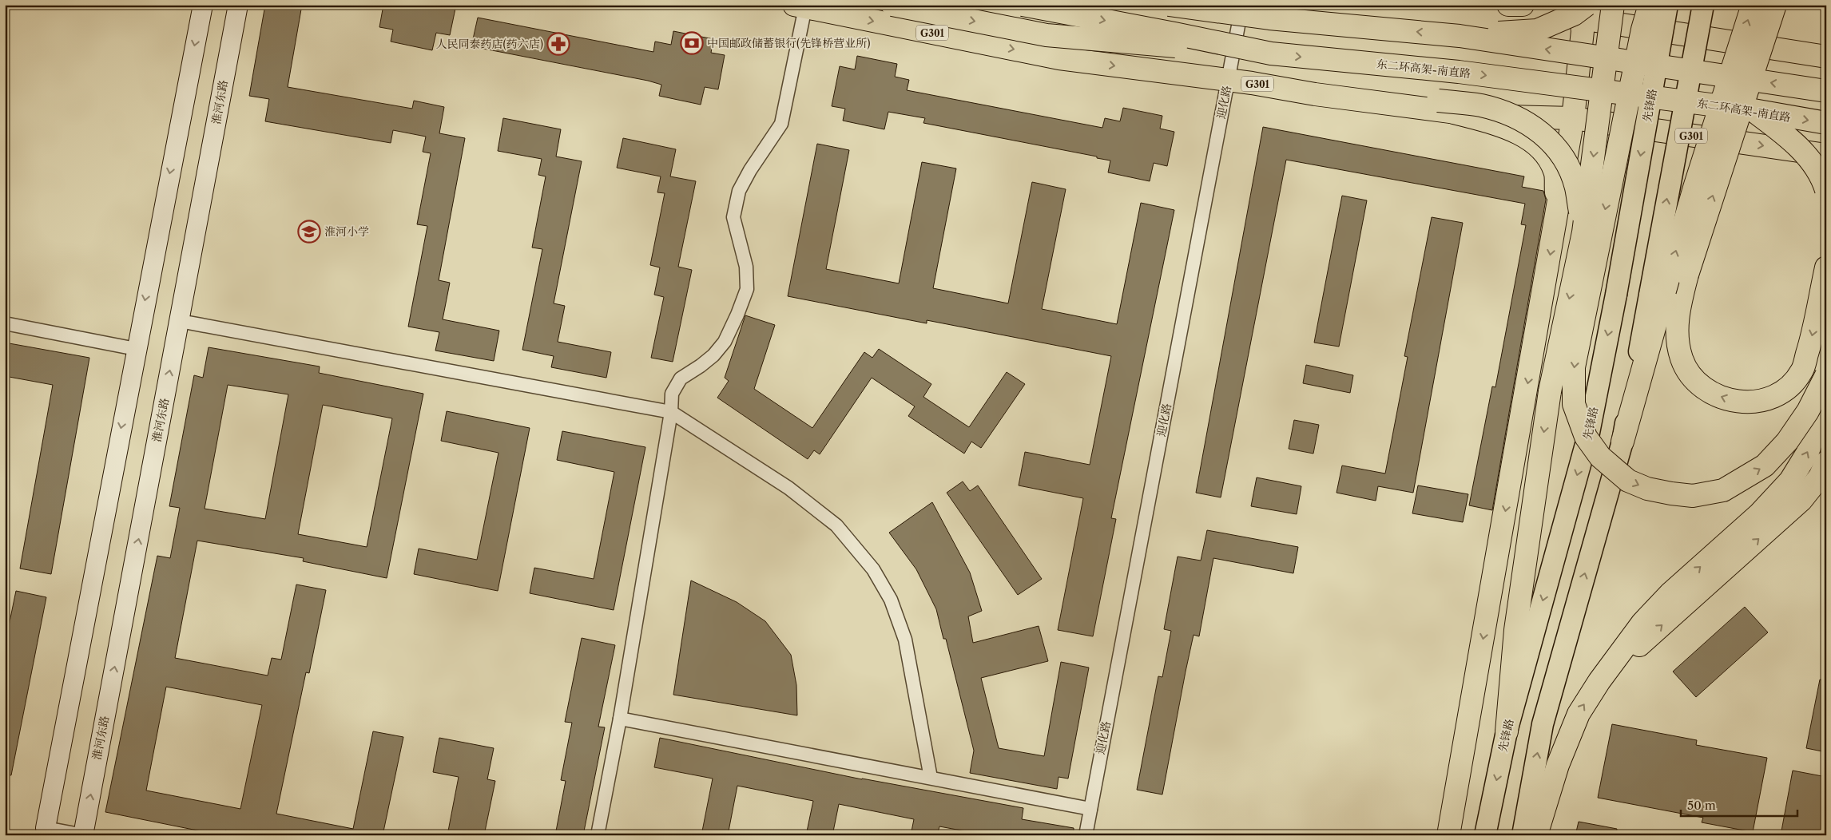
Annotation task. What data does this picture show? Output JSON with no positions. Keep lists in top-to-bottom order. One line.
{"streets":{"highway":["G301","东二环高架-南直路"],"main road":["淮河东路","先锋路"],"street":["迎化路"]},"crossings":[["G301","迎化路"]],"places":{"bank":["中国邮政储蓄银行(先锋桥营业所)"],"pharmacy":["人民同泰药店(药六店)"],"school or university":["淮河小学"]},"scale_bar":"50 m"}
